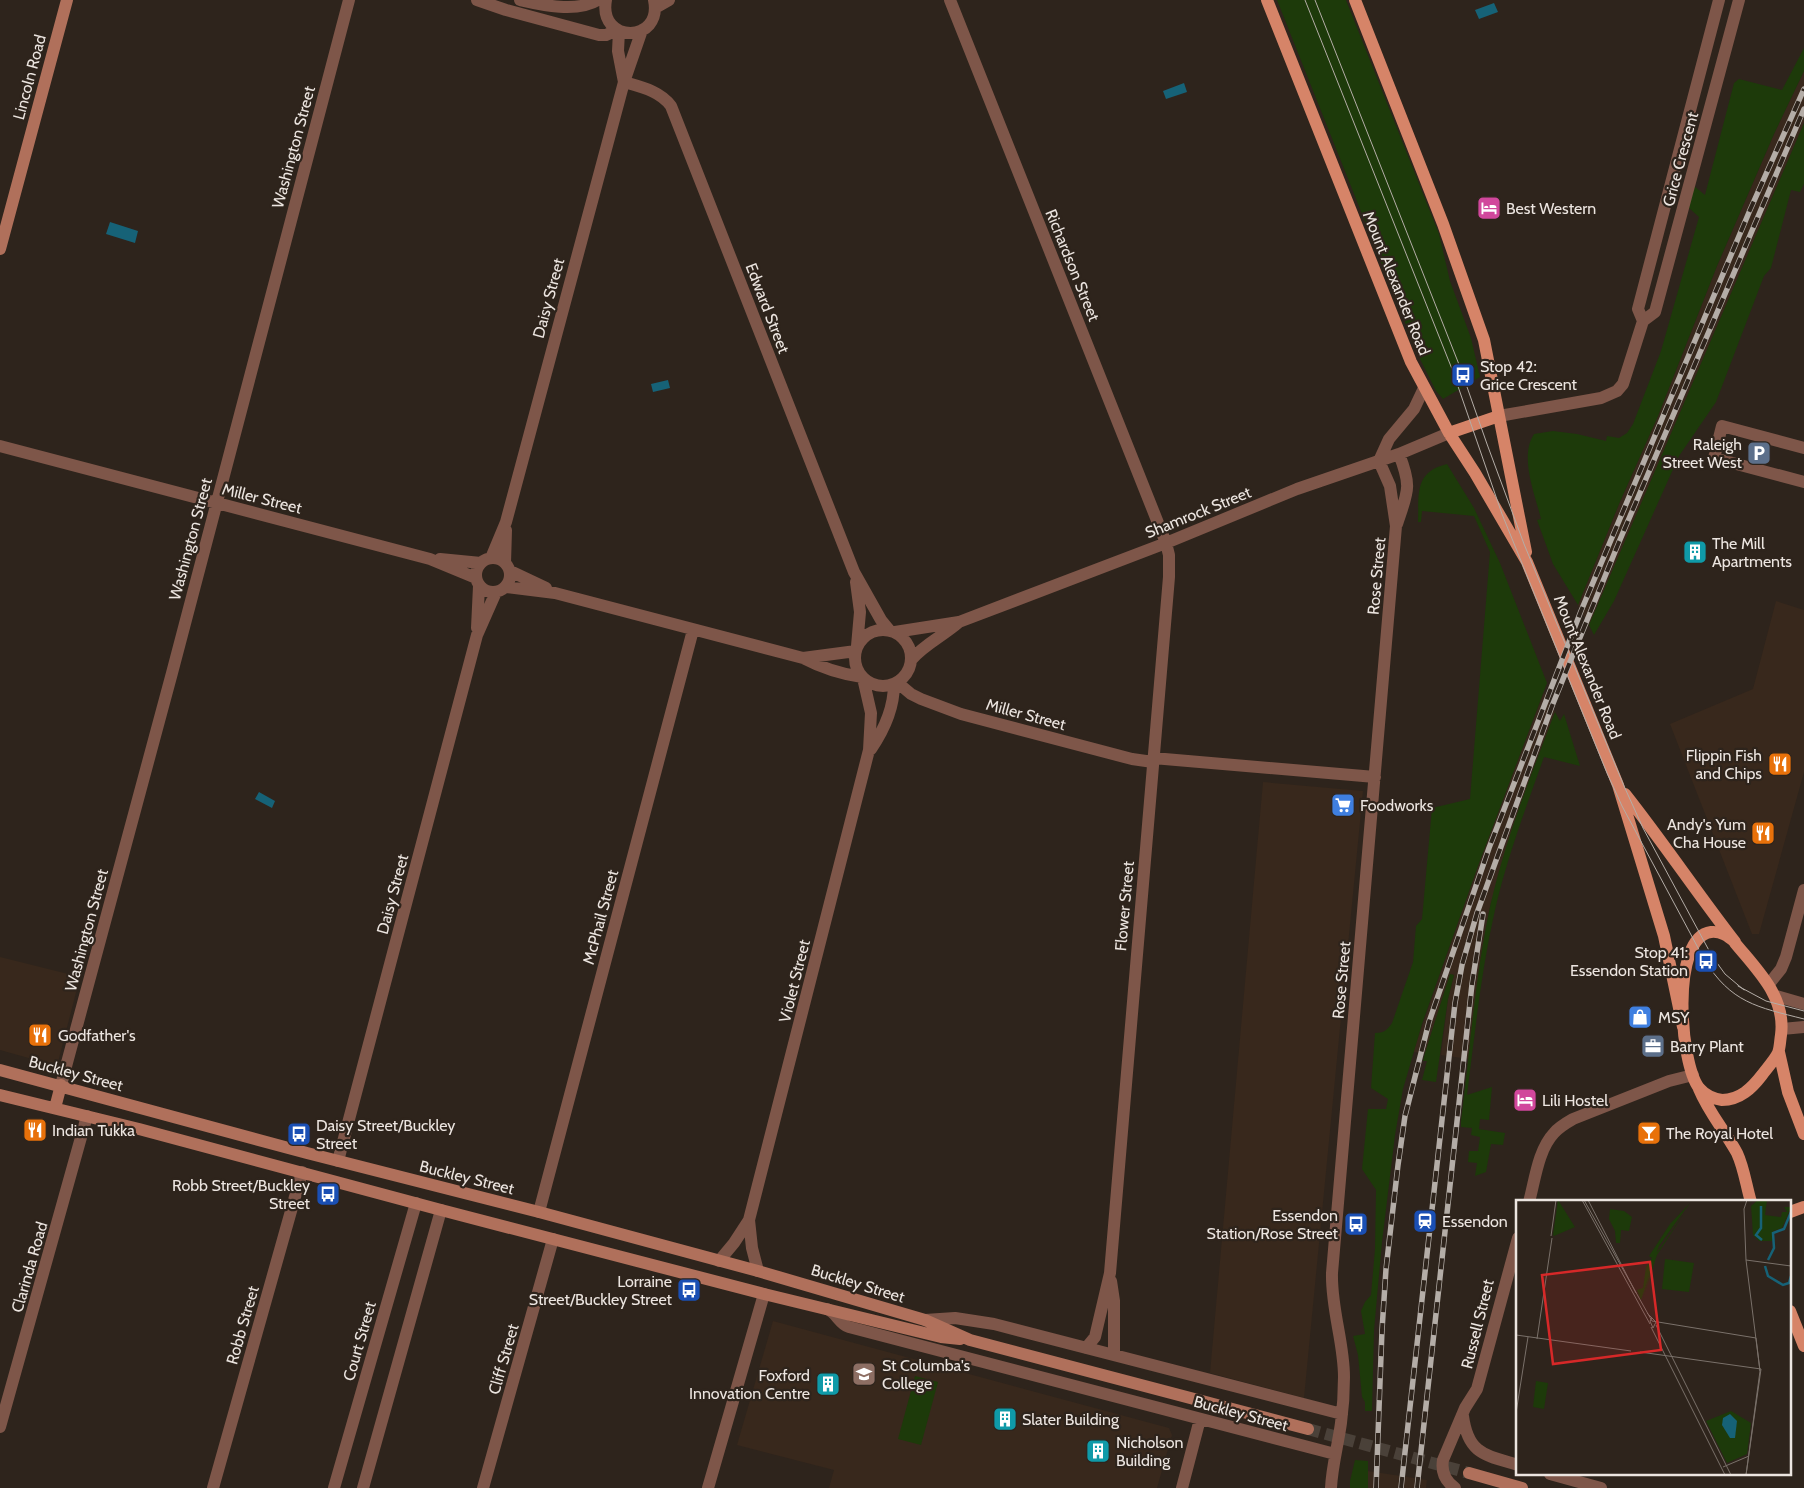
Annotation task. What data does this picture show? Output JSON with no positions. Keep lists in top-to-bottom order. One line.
{"streets":{"main road":["Lincoln Road","Mount Alexander Road","Buckley Street"],"street":["Washington Street","Grice Crescent","Richardson Street","Daisy Street","Edward Street","Miller Street","Shamrock Street","Rose Street","Flower Street","McPhail Street","Violet Street","Clarinda Road","Russell Street","Robb Street","Court Street","Cliff Street"]},"crossings":[["Washington Street","Miller Street"],["Washington Street","Buckley Street"],["Grice Crescent","Mount Alexander Road"],["Richardson Street","Shamrock Street"],["Richardson Street","Flower Street"],["Mount Alexander Road","Shamrock Street"],["Daisy Street","Edward Street"],["Daisy Street","Miller Street"],["Daisy Street","Buckley Street"],["Edward Street","Miller Street"],["Edward Street","Shamrock Street"],["Edward Street","Violet Street"],["Miller Street","Shamrock Street"],["Miller Street","Rose Street"],["Miller Street","Flower Street"],["Miller Street","Violet Street"],["Shamrock Street","Rose Street"],["Shamrock Street","Flower Street"],["Shamrock Street","Violet Street"],["Rose Street","Buckley Street"],["Flower Street","Buckley Street"],["McPhail Street","Buckley Street"],["Violet Street","Buckley Street"],["Buckley Street","Clarinda Road"],["Buckley Street","Robb Street"],["Buckley Street","Court Street"],["Buckley Street","Cliff Street"]],"places":{"hotel":["Best Western","Lili Hostel"],"bus stop":["Stop 42: Grice Crescent","Stop 41: Essendon Station","Daisy Street/Buckley Street","Robb Street/Buckley Street","Essendon Station/Rose Street","Lorraine Street/Buckley Street"],"parking":["Raleigh Street West"],"building":["The Mill Apartments","Foxford Innovation Centre","Slater Building","Nicholson Building"],"restaurant":["Flippin Fish and Chips","Andy's Yum Cha House","Godfather's","Indian Tukka"],"supermarket":["Foodworks"],"shop":["MSY"],"office":["Barry Plant"],"bar":["The Royal Hotel"],"station":["Essendon"],"school or university":["St Columba's College"]}}
